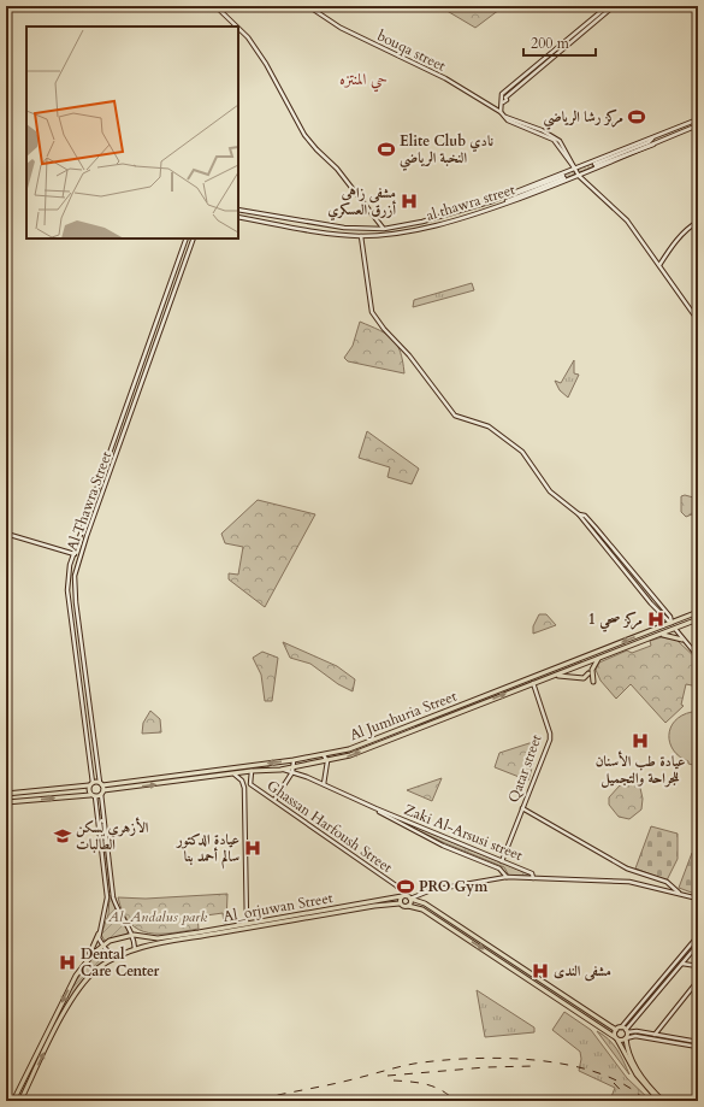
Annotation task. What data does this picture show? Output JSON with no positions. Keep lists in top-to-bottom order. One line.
{"streets":{"main road":["bouqa street","al thawra street","Al Thawra Street","Al Jumhuria Street","Qatar street","Ghassan Harfoush Street","Zaki Al-Arsusi street","Al_orjuwan Street"]},"crossings":[["bouqa street","al thawra street"],["Al Thawra Street","Al Jumhuria Street"],["Al Jumhuria Street","Qatar street"],["Al Jumhuria Street","Ghassan Harfoush Street"],["Al Jumhuria Street","Zaki Al-Arsusi street"],["Qatar street","Zaki Al-Arsusi street"],["Ghassan Harfoush Street","Al_orjuwan Street"]],"districts":["حي المنتزه"],"parks":["Al_Andalus park"],"places":{"sports":["مركز رشا الرياضي","Elite Club نادي النخبة الرياضي","PRO Gym"],"hospital":["مشفى زاهي أزرق العسكري","مركز صحي 1","عيادة طب الأسنان للجراحة والتجميل","عيادة الدكتور سالم أحمد بنا","Dental Care Center","مشفى الندى"],"school or university":["الأزهري لسكن الطالبات"]},"scale_bar":"200 m"}
